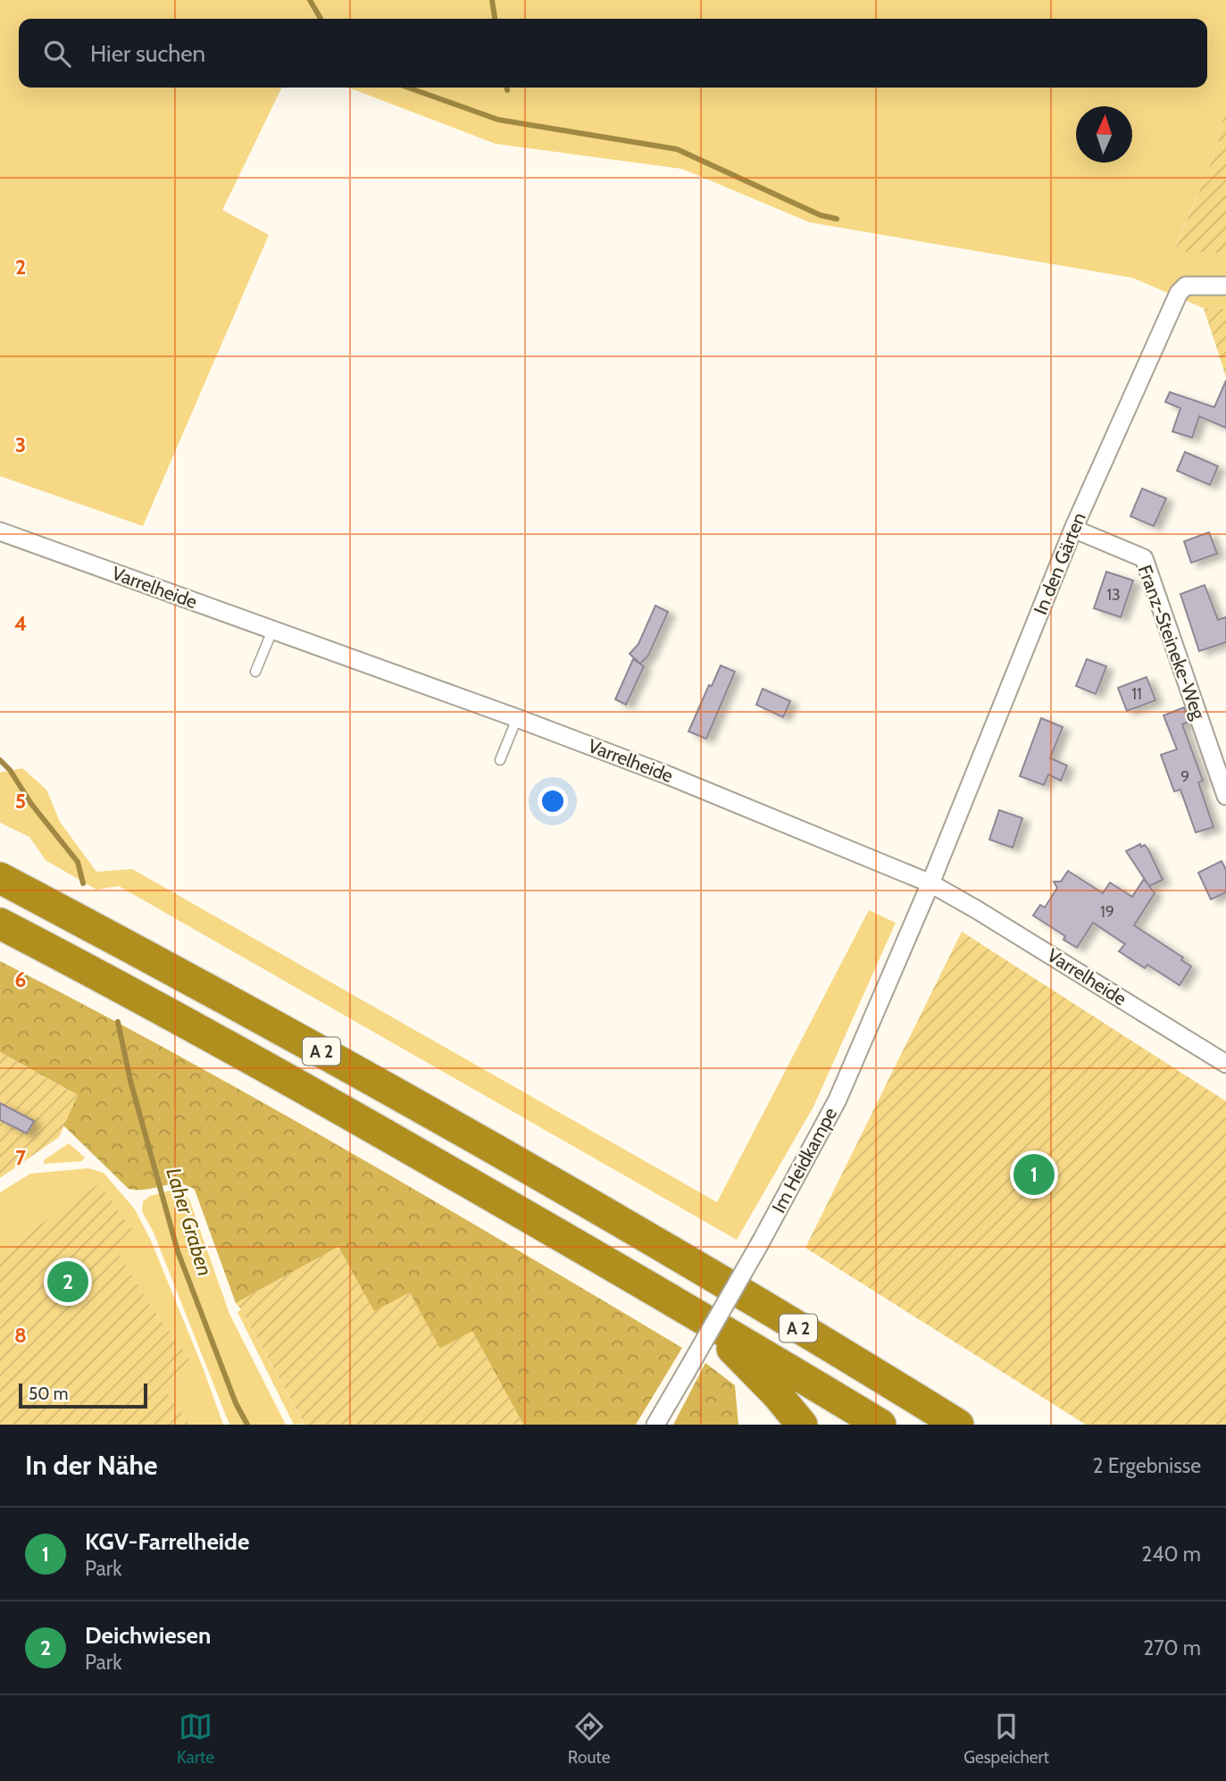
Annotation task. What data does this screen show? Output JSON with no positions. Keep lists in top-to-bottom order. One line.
{"streets":{"highway":["A 2"],"street":["In den Gärten","Varrelheide","Franz-Steineke-Weg","Im Heidkampe"]},"crossings":[["In den Gärten","Varrelheide"],["In den Gärten","Franz-Steineke-Weg"],["In den Gärten","Im Heidkampe"],["Varrelheide","Im Heidkampe"]],"water":["Laher Graben"],"house_numbers":["13","11","9","19"],"scale_bar":"50 m","north":"top","page":{"search":"Hier suchen","pins":["1","2"],"scale":"50 m","heading":["In der Nähe","2 Ergebnisse"],"list":[{"mark":"1","name":"KGV-Farrelheide","note":"Park","value":"240 m"},{"mark":"2","name":"Deichwiesen","note":"Park","value":"270 m"}],"nav":["Karte","Route","Gespeichert"]},"grid":{"rows":["2","3","4","5","6","7","8"]}}
